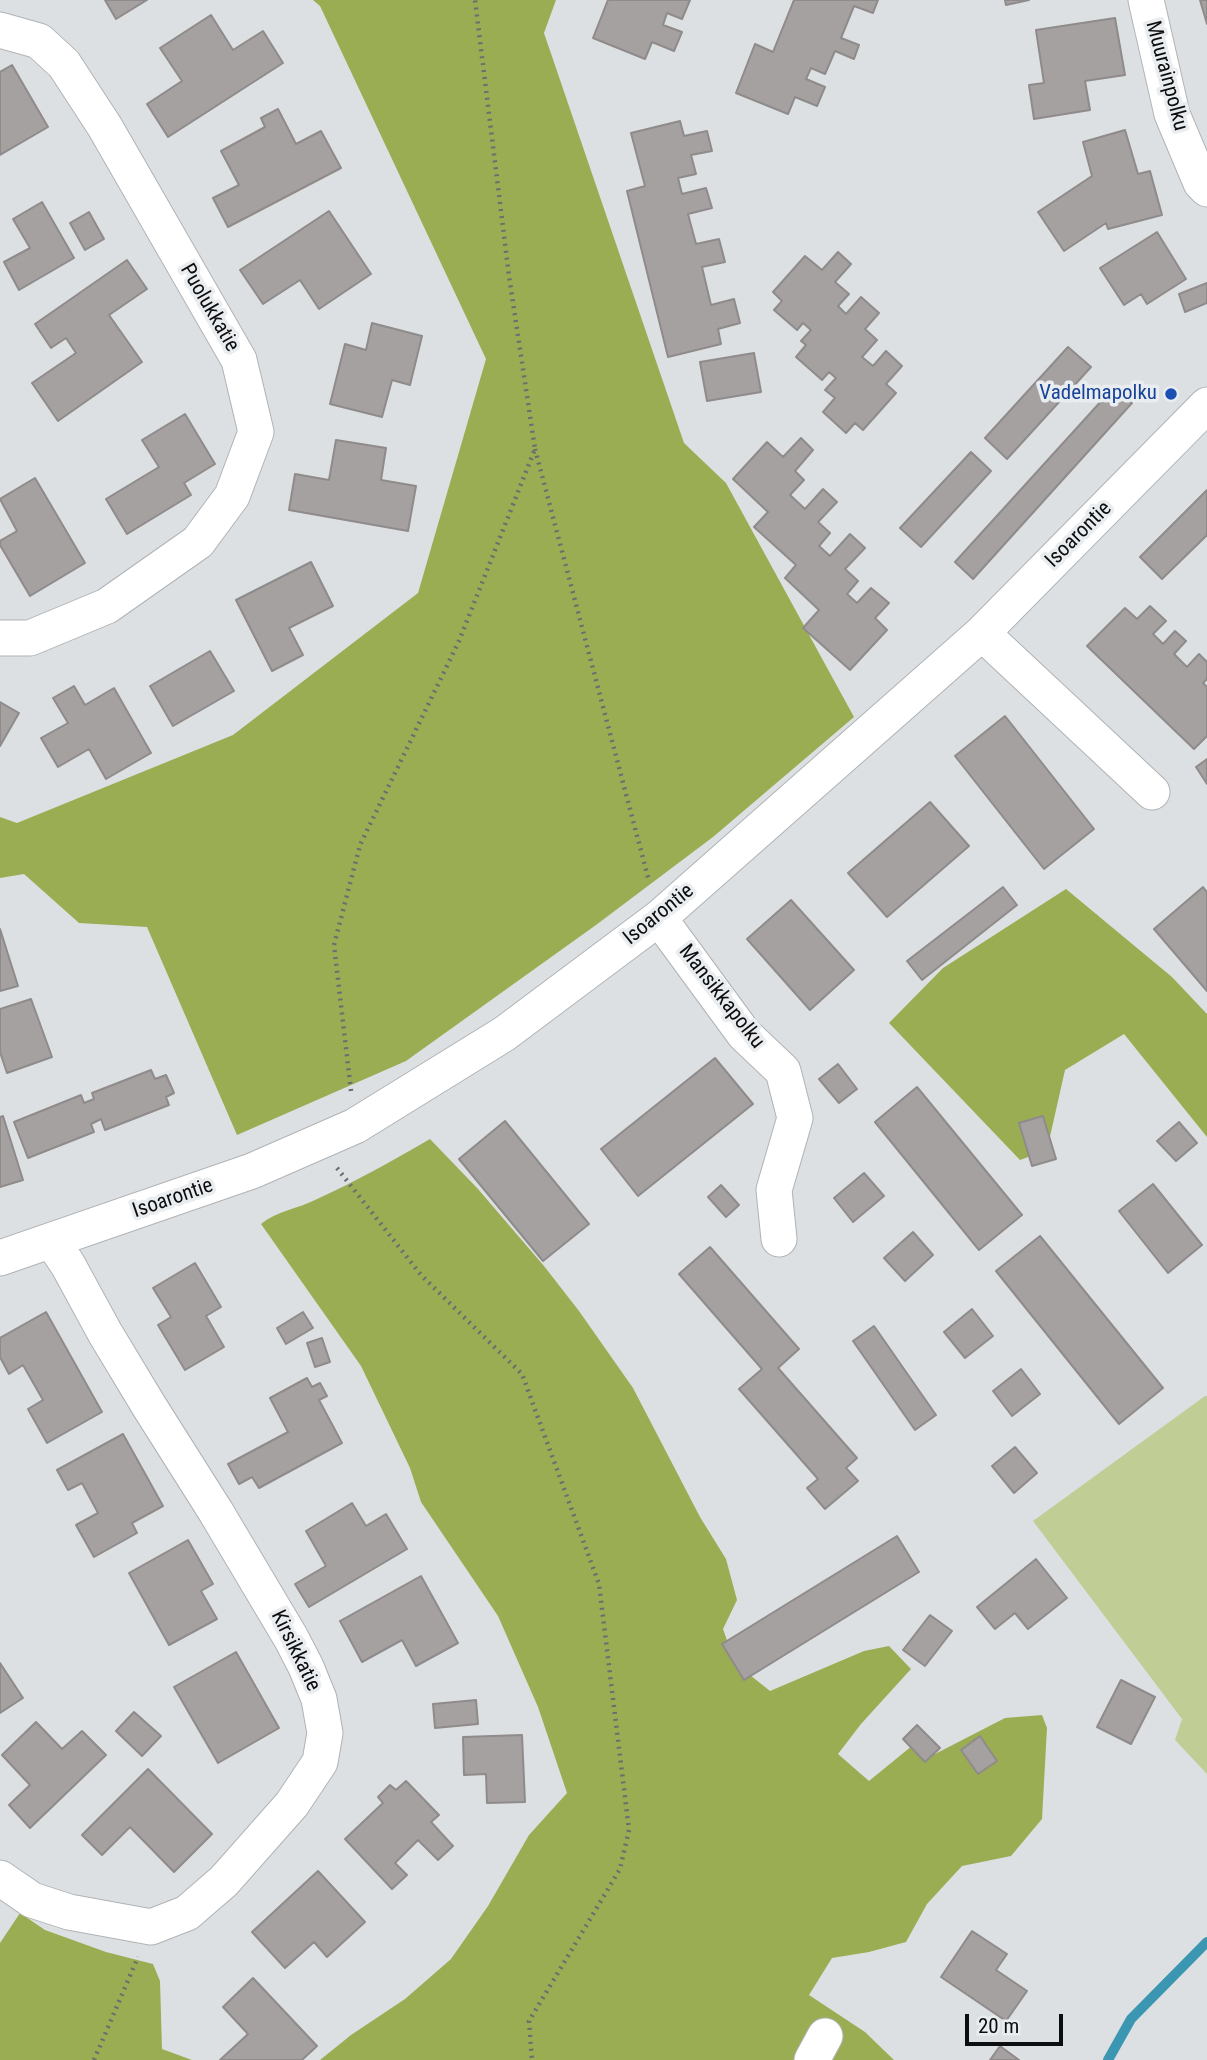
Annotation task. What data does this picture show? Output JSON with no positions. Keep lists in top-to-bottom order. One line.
{"streets":{"street":["Muurainpolku","Puolukkatie","Isoarontie","Mansikkapolku","Kirsikkatie"]},"crossings":[["Isoarontie","Mansikkapolku"],["Isoarontie","Kirsikkatie"]],"places":["Vadelmapolku"],"scale_bar":"20 m"}
